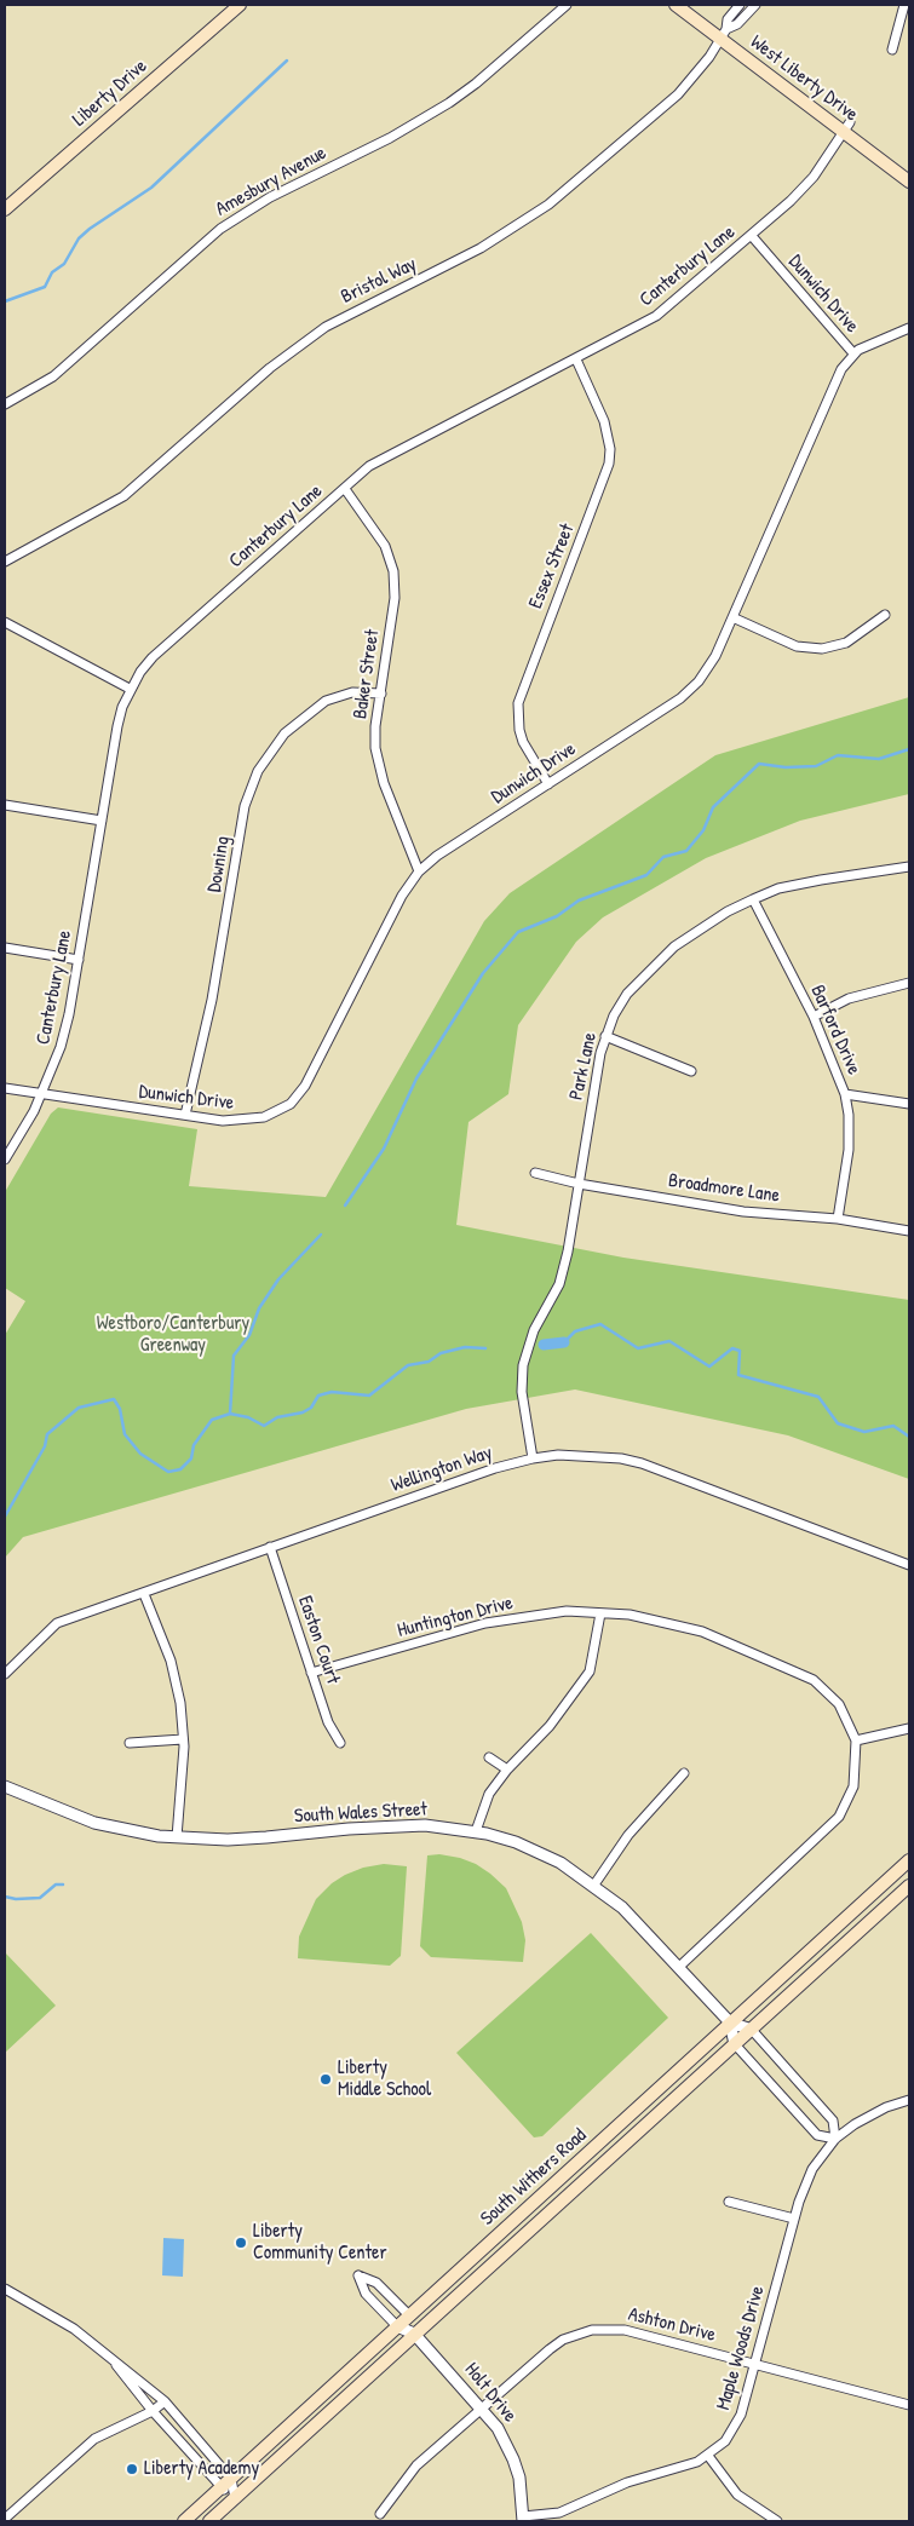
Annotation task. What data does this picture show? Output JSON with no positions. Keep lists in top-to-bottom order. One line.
{"streets":{"main road":["West Liberty Drive","Liberty Drive","South Withers Road"],"street":["Amesbury Avenue","Canterbury Lane","Bristol Way","Dunwich Drive","Essex Street","Baker Street","Downing","Barford Drive","Park Lane","Broadmore Lane","Wellington Way","Huntington Drive","Easton Court","South Wales Street","Ashton Drive","Maple Woods Drive","Holt Drive"]},"crossings":[["West Liberty Drive","Canterbury Lane"],["West Liberty Drive","Bristol Way"],["Canterbury Lane","Dunwich Drive"],["Canterbury Lane","Essex Street"],["Canterbury Lane","Baker Street"],["Dunwich Drive","Essex Street"],["Dunwich Drive","Baker Street"],["Dunwich Drive","Downing"],["Baker Street","Downing"],["Barford Drive","Park Lane"],["Barford Drive","Broadmore Lane"],["Park Lane","Broadmore Lane"],["Park Lane","Wellington Way"],["Wellington Way","Easton Court"],["Huntington Drive","Easton Court"],["Huntington Drive","South Wales Street"],["South Wales Street","South Withers Road"],["South Withers Road","Holt Drive"],["Ashton Drive","Maple Woods Drive"],["Ashton Drive","Holt Drive"],["Maple Woods Drive","Holt Drive"]],"parks":["Westboro/Canterbury Greenway"],"places":["Liberty Middle School","Liberty Community Center","Liberty Academy"]}
